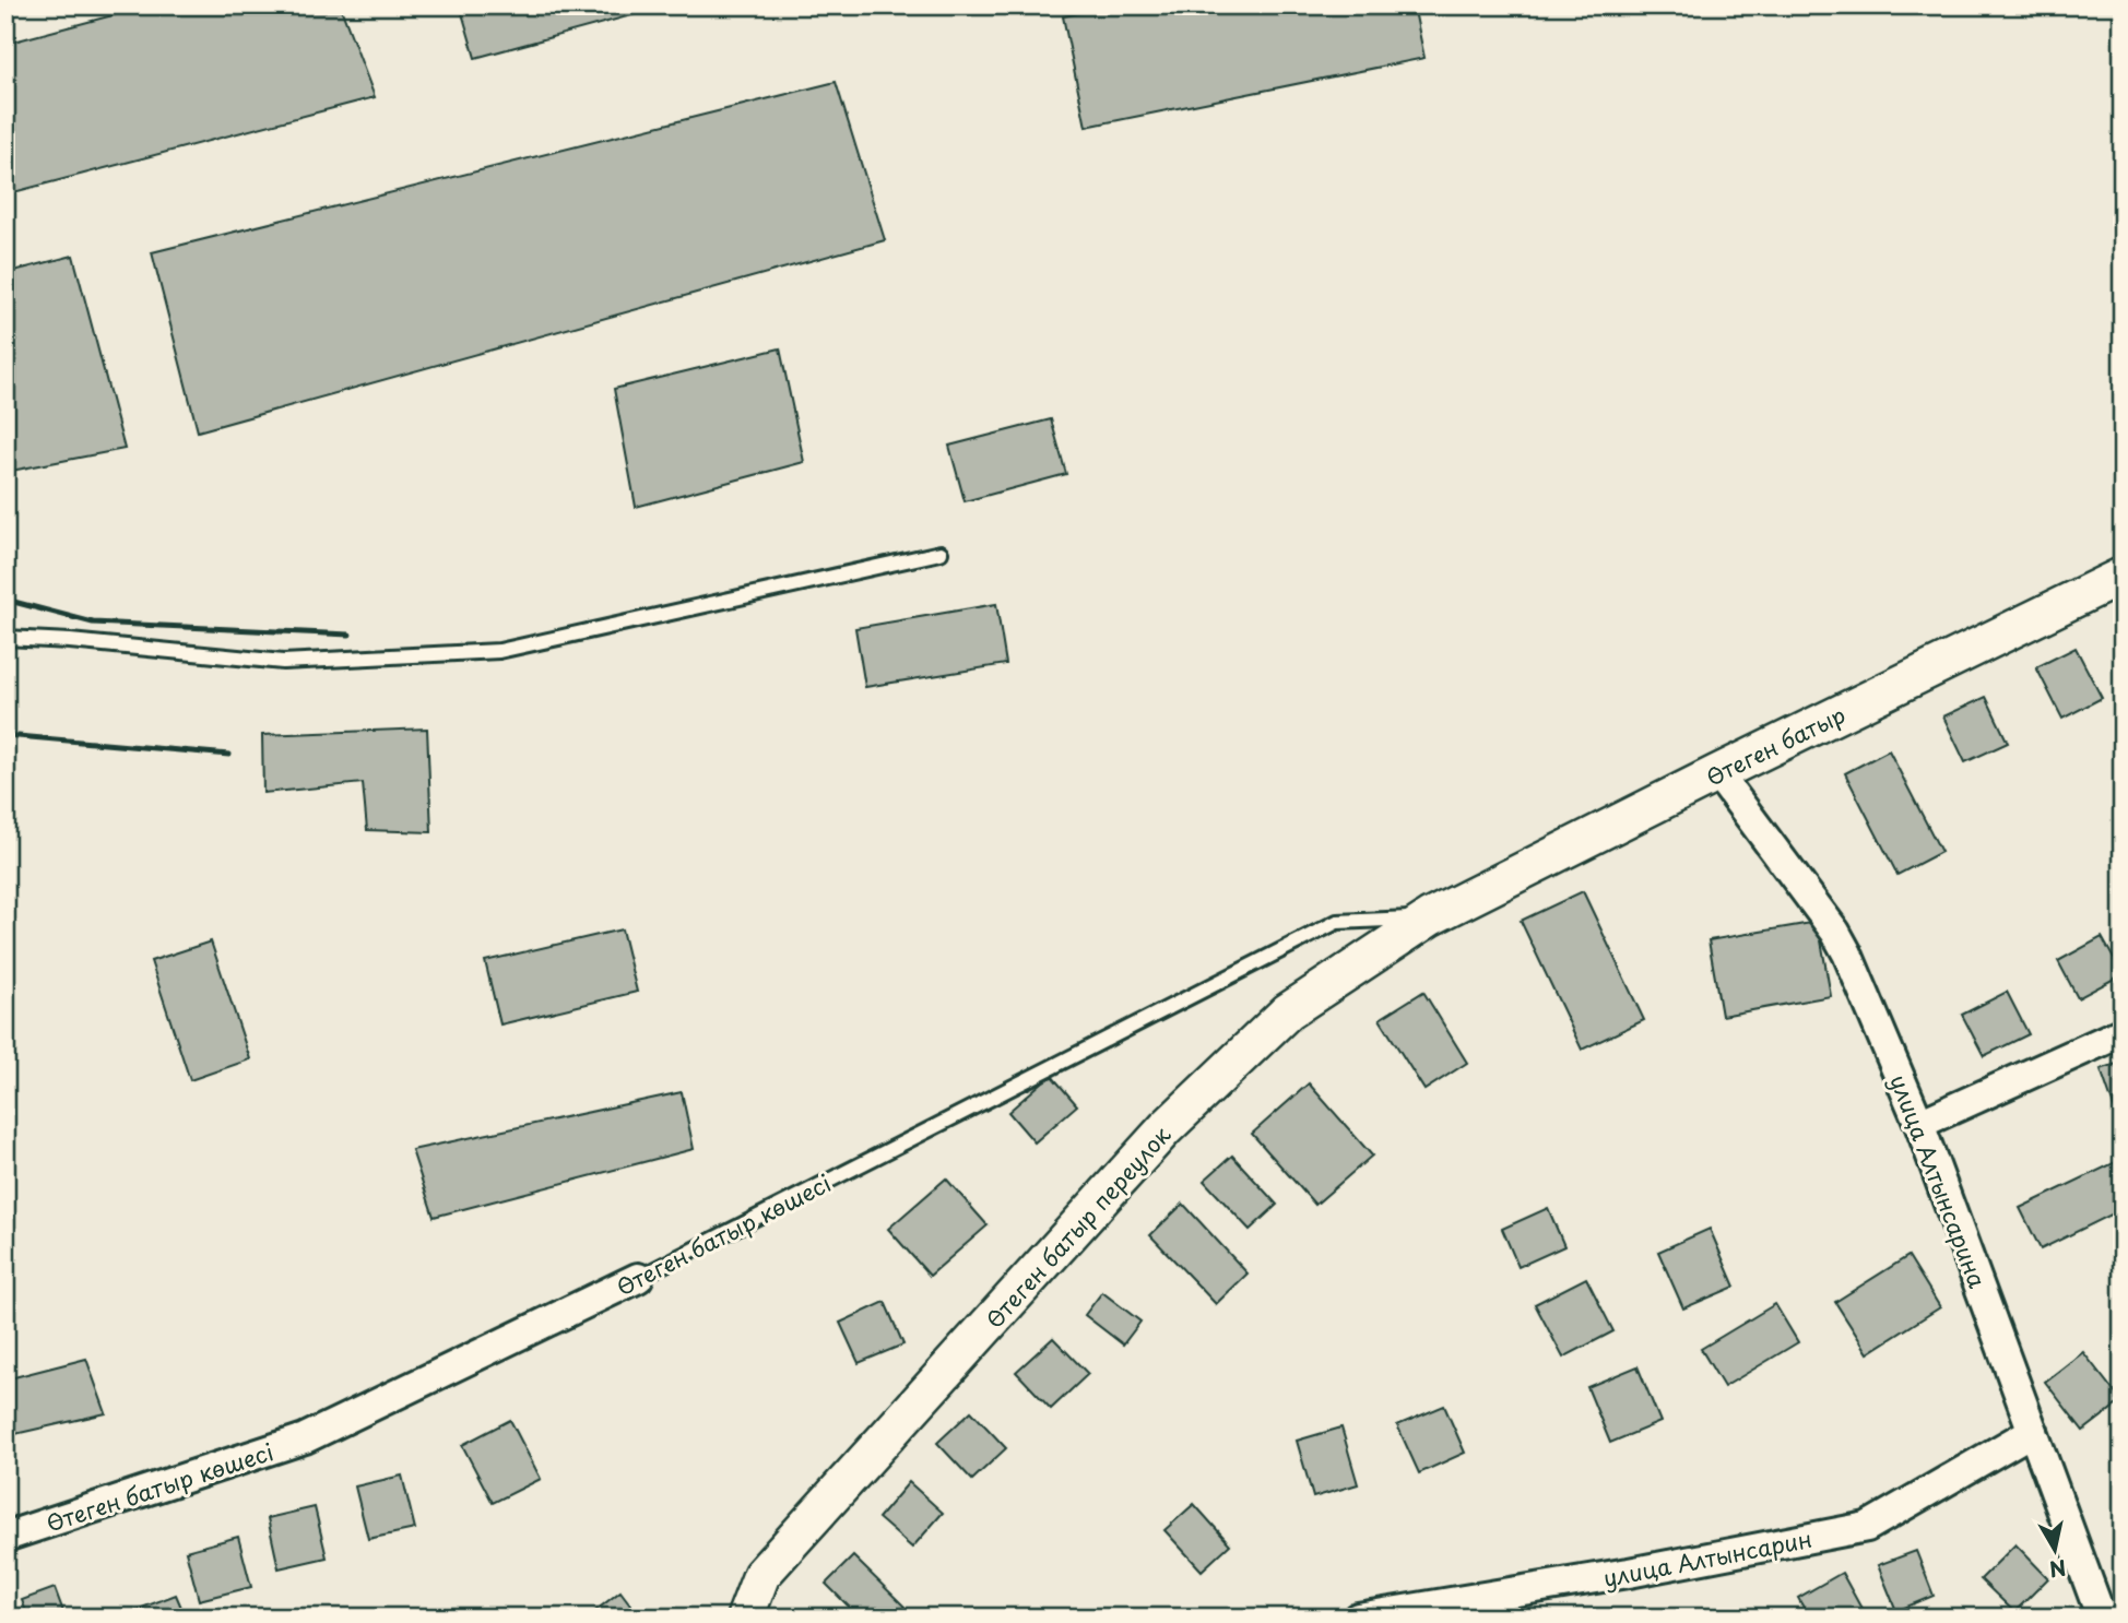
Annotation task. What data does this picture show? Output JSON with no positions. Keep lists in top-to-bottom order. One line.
{"streets":{"street":["Өтеген батыр","улица Алтынсарина","Өтеген батыр переулок","Өтеген батыр көшесі","улица Алтынсарин"]},"crossings":[["Өтеген батыр","улица Алтынсарина"],["Өтеген батыр","Өтеген батыр переулок"],["Өтеген батыр","Өтеген батыр көшесі"],["улица Алтынсарина","улица Алтынсарин"],["Өтеген батыр переулок","Өтеген батыр көшесі"]],"north":"bottom"}
